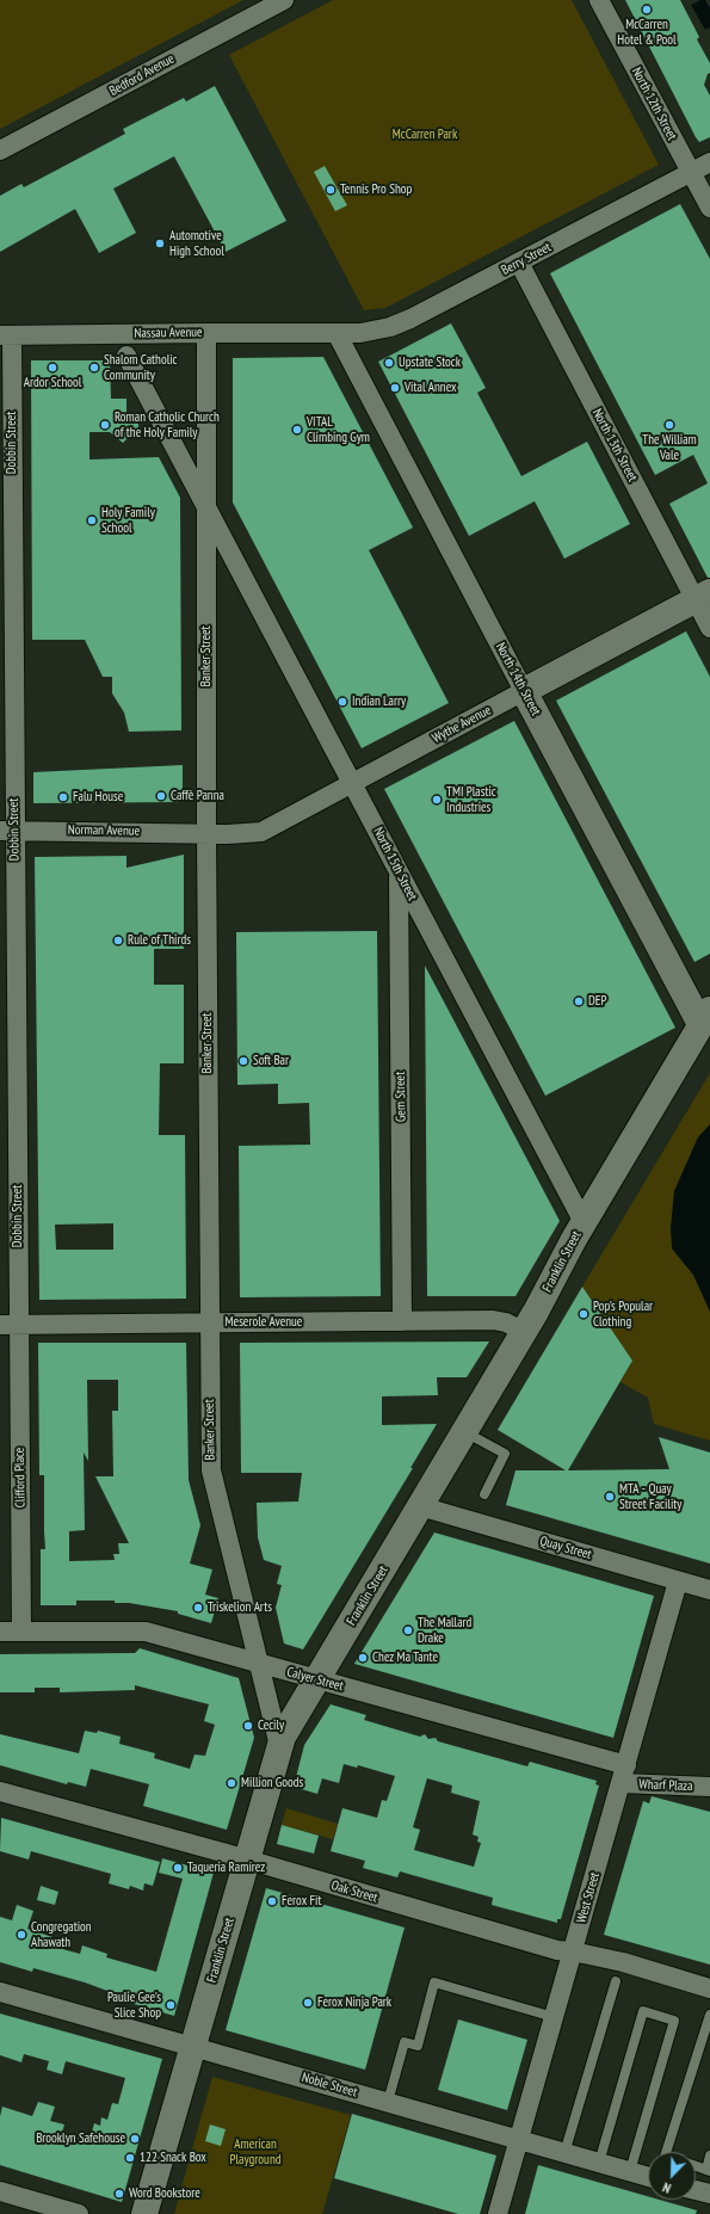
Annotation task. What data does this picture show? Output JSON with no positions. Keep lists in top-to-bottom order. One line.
{"streets":{"main road":["North 14th Street","Wythe Avenue","Franklin Street"],"street":["Bedford Avenue","North 12th Street","Berry Street","Nassau Avenue","Dobbin Street","North 13th Street","Banker Street","Norman Avenue","North 15th Street","Gem Street","Meserole Avenue","Clifford Place","Quay Street","Calyer Street","Wharf Plaza","Oak Street","West Street","Noble Street"]},"crossings":[["North 12th Street","Berry Street"],["Berry Street","Nassau Avenue"],["Berry Street","North 13th Street"],["Berry Street","North 14th Street"],["Nassau Avenue","Dobbin Street"],["Nassau Avenue","Banker Street"],["Nassau Avenue","North 14th Street"],["Dobbin Street","Norman Avenue"],["Dobbin Street","Meserole Avenue"],["Dobbin Street","Clifford Place"],["North 13th Street","Wythe Avenue"],["Banker Street","Wythe Avenue"],["Banker Street","Norman Avenue"],["Banker Street","North 15th Street"],["Banker Street","Franklin Street"],["Banker Street","Meserole Avenue"],["Banker Street","Calyer Street"],["North 14th Street","Wythe Avenue"],["North 14th Street","Franklin Street"],["Wythe Avenue","Norman Avenue"],["Wythe Avenue","North 15th Street"],["North 15th Street","Gem Street"],["North 15th Street","Franklin Street"],["Gem Street","Meserole Avenue"],["Franklin Street","Meserole Avenue"],["Franklin Street","Quay Street"],["Franklin Street","Calyer Street"],["Franklin Street","Oak Street"],["Franklin Street","Noble Street"],["Meserole Avenue","Clifford Place"],["Clifford Place","Calyer Street"],["Quay Street","West Street"],["Calyer Street","Wharf Plaza"],["Calyer Street","West Street"],["Wharf Plaza","West Street"],["Oak Street","West Street"],["West Street","Noble Street"]],"parks":["McCarren Park","American Playground"],"places":["McCarren Hotel & Pool","Tennis Pro Shop","Automotive High School","Upstate Stock","Ardor School","Shalom Catholic Community","Vital Annex","Roman Catholic Church of the Holy Family","The William Vale","VITAL Climbing Gym","Holy Family School","Indian Larry","Caffè Panna","Falu House","TMI Plastic Industries","Rule of Thirds","DEP","Soft Bar","Pop's Popular Clothing","MTA - Quay Street Facility","Triskelion Arts","The Mallard Drake","Chez Ma Tante","Cecily","Million Goods","Taqueria Ramírez","Ferox Fit","Congregation Ahawath","Ferox Ninja Park","Paulie Gee's Slice Shop","Brooklyn Safehouse","122 Snack Box","Word Bookstore"],"north":"bottom left"}
